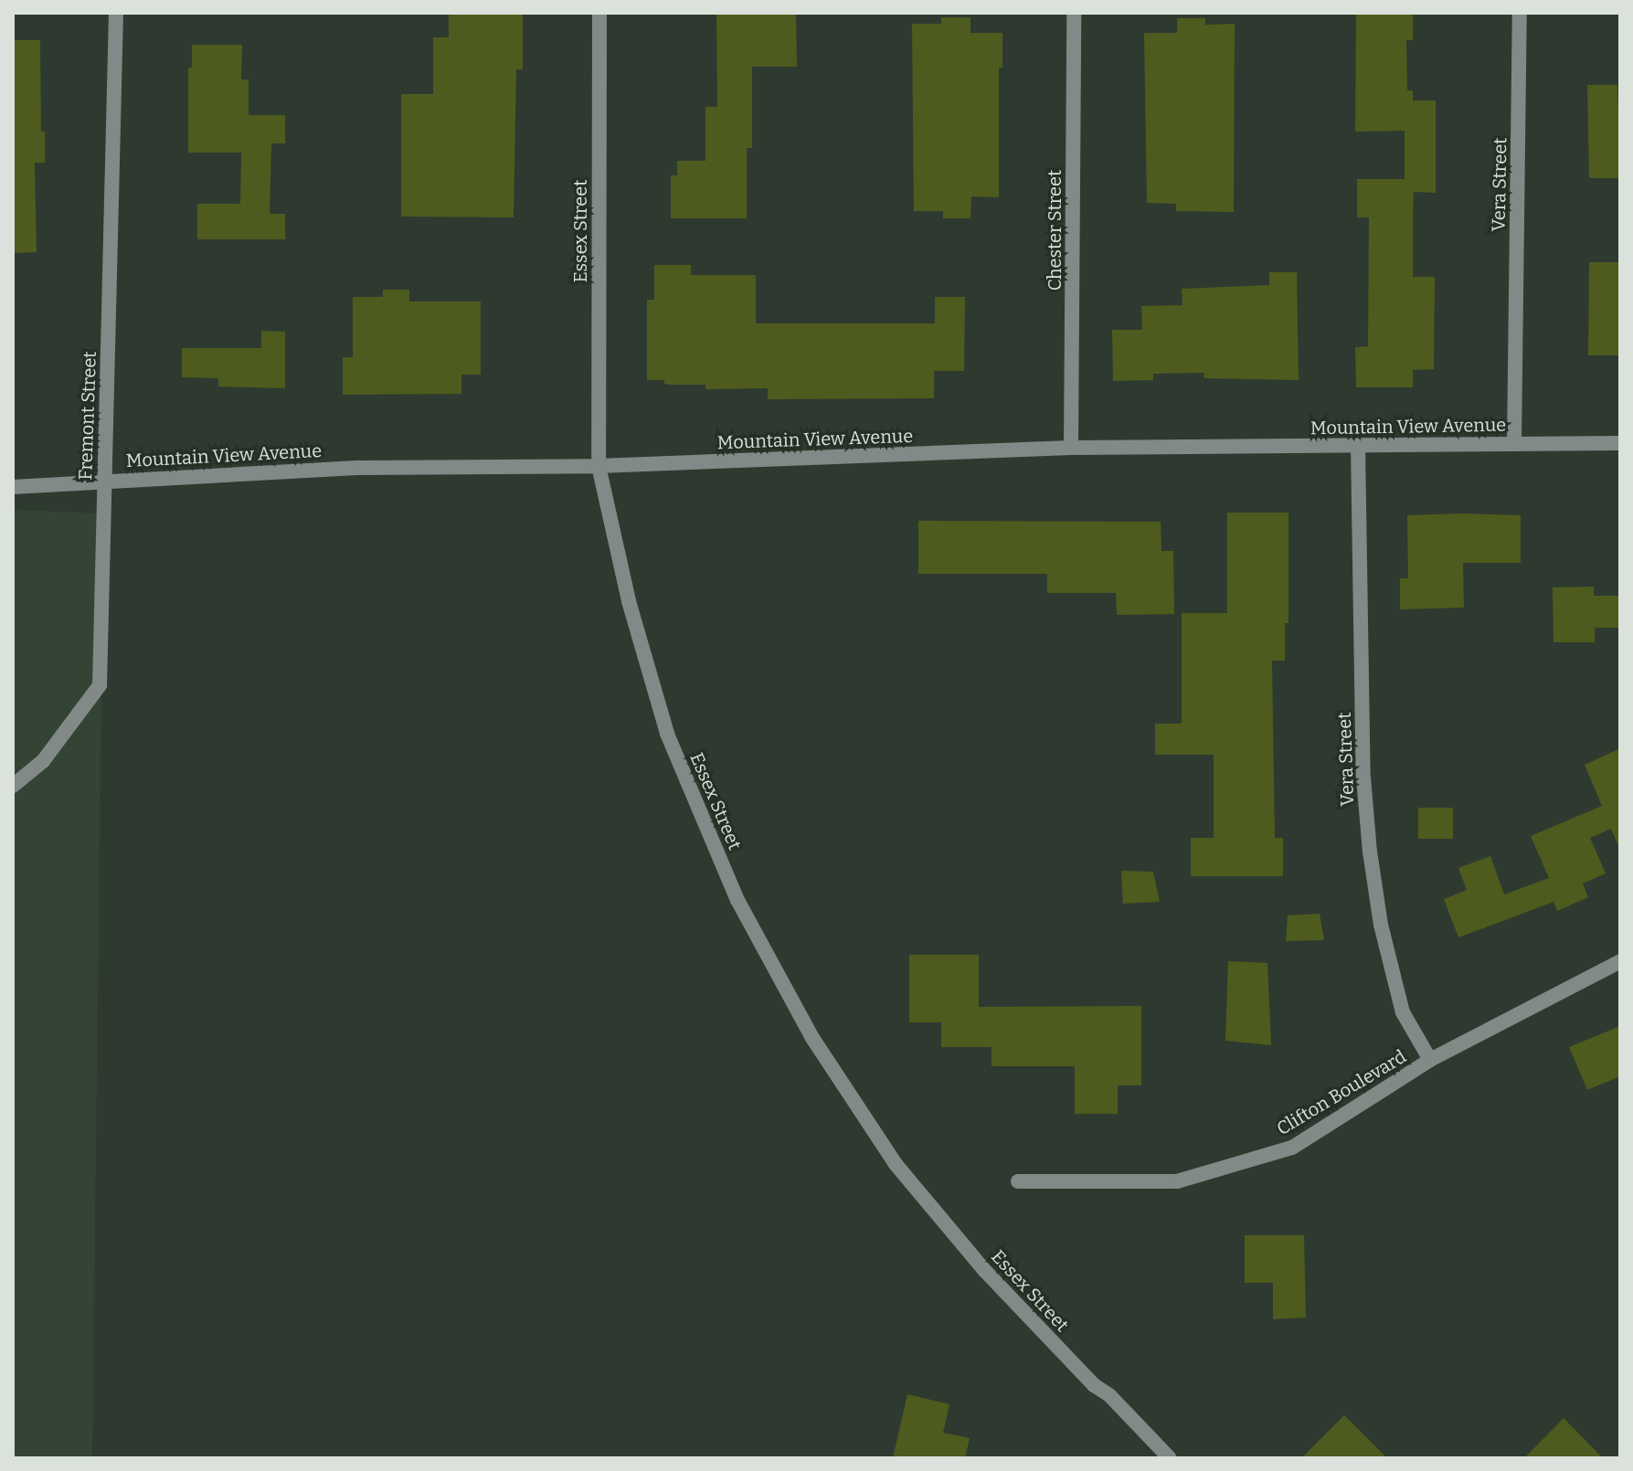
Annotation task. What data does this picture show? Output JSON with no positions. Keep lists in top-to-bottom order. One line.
{"streets":{"street":["Vera Street","Chester Street","Essex Street","Fremont Street","Mountain View Avenue","Clifton Boulevard"]},"crossings":[["Vera Street","Mountain View Avenue"],["Vera Street","Clifton Boulevard"],["Chester Street","Mountain View Avenue"],["Essex Street","Mountain View Avenue"],["Fremont Street","Mountain View Avenue"]]}
